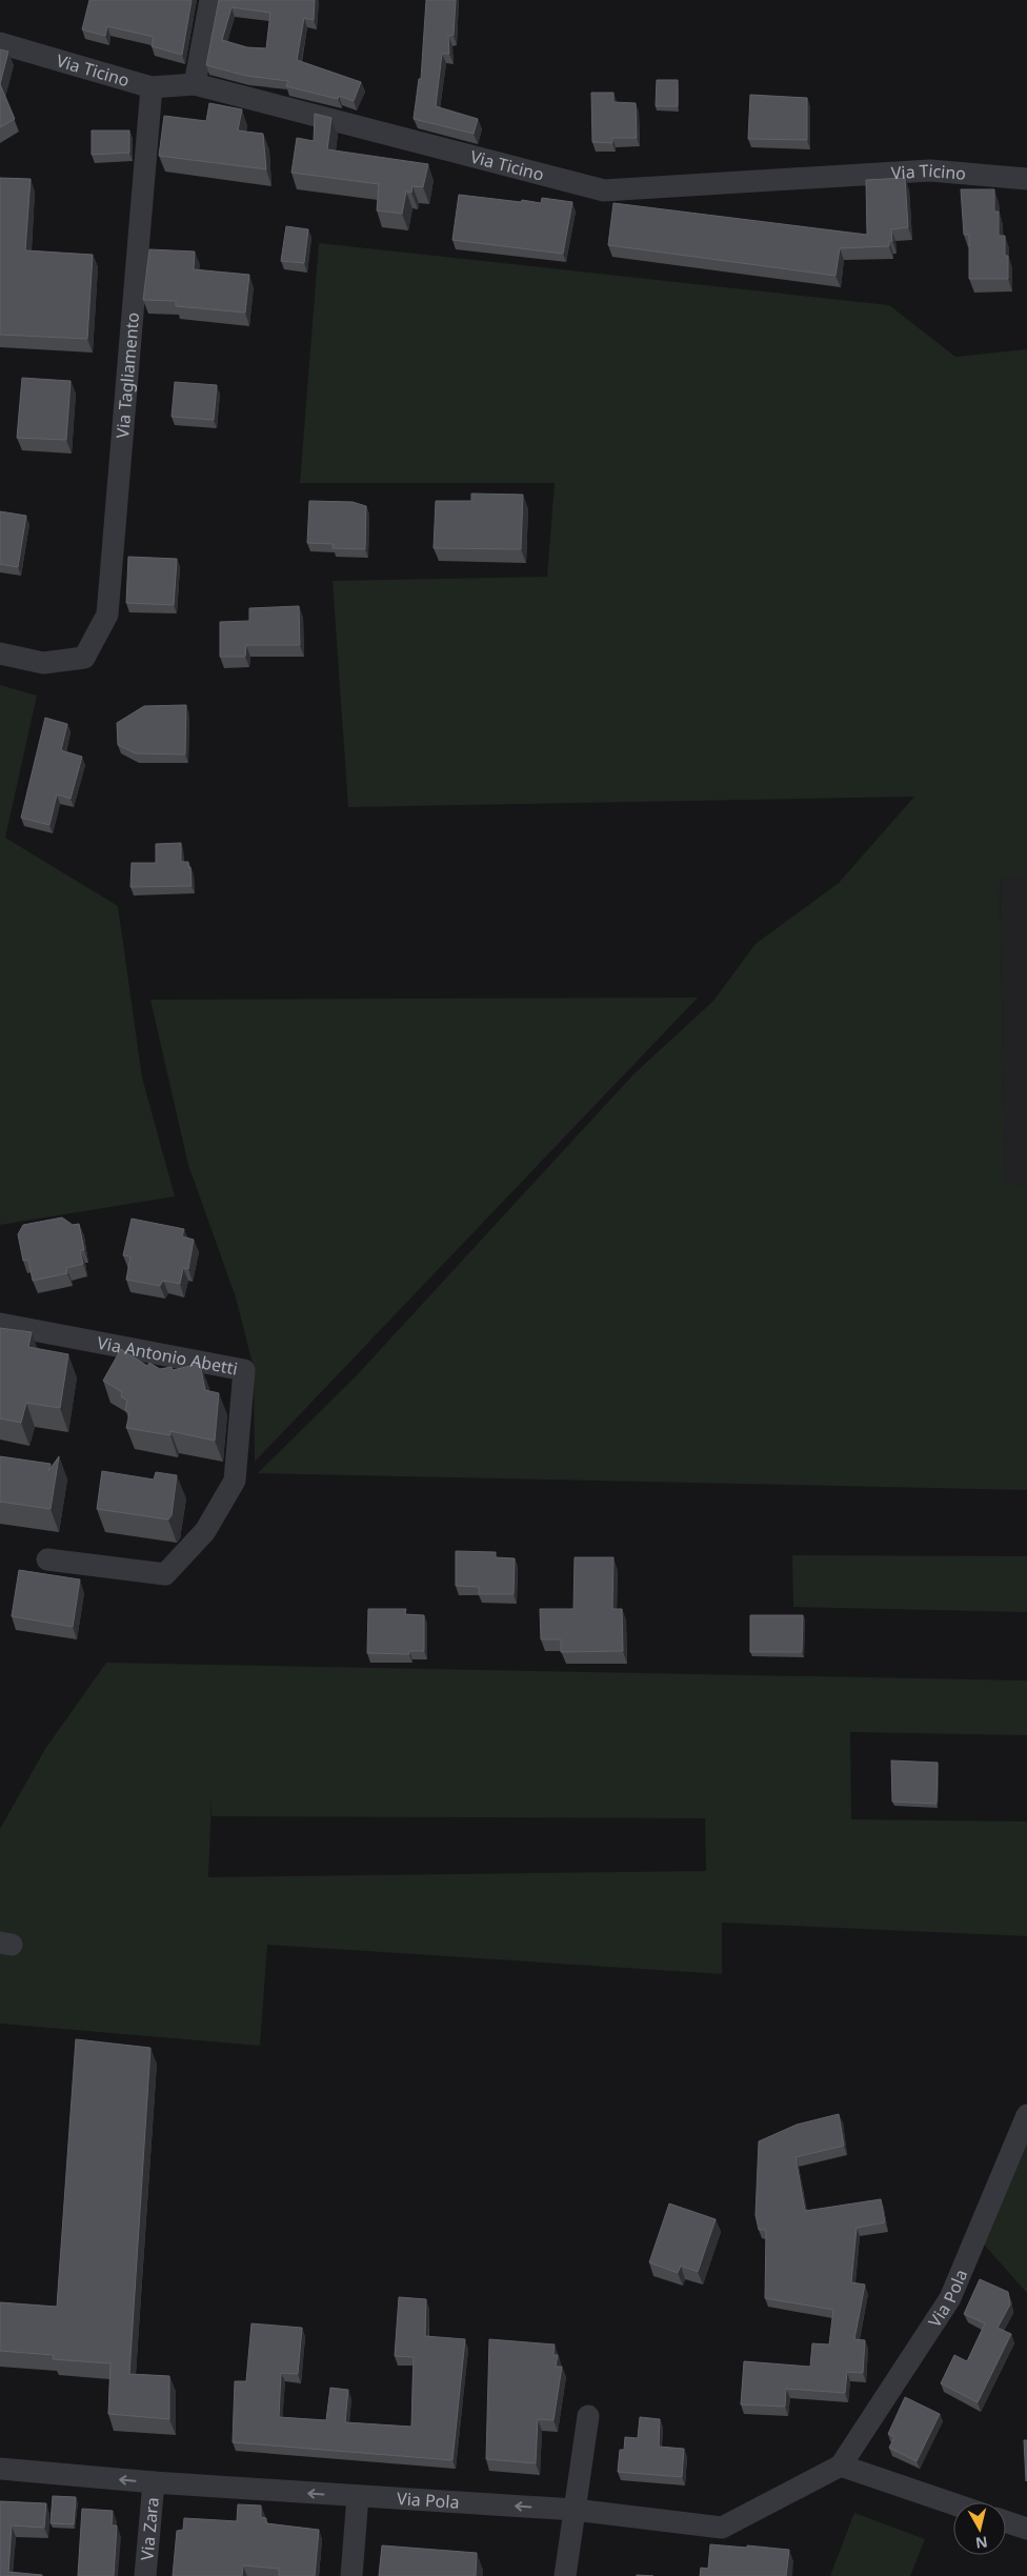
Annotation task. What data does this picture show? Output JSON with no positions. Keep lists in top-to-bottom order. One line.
{"streets":{"street":["Via Ticino","Via Tagliamento","Via Antonio Abetti","Via Pola","Via Zara"]},"crossings":[["Via Ticino","Via Tagliamento"],["Via Pola","Via Zara"]],"one_way":["Via Pola"],"north":"bottom"}
